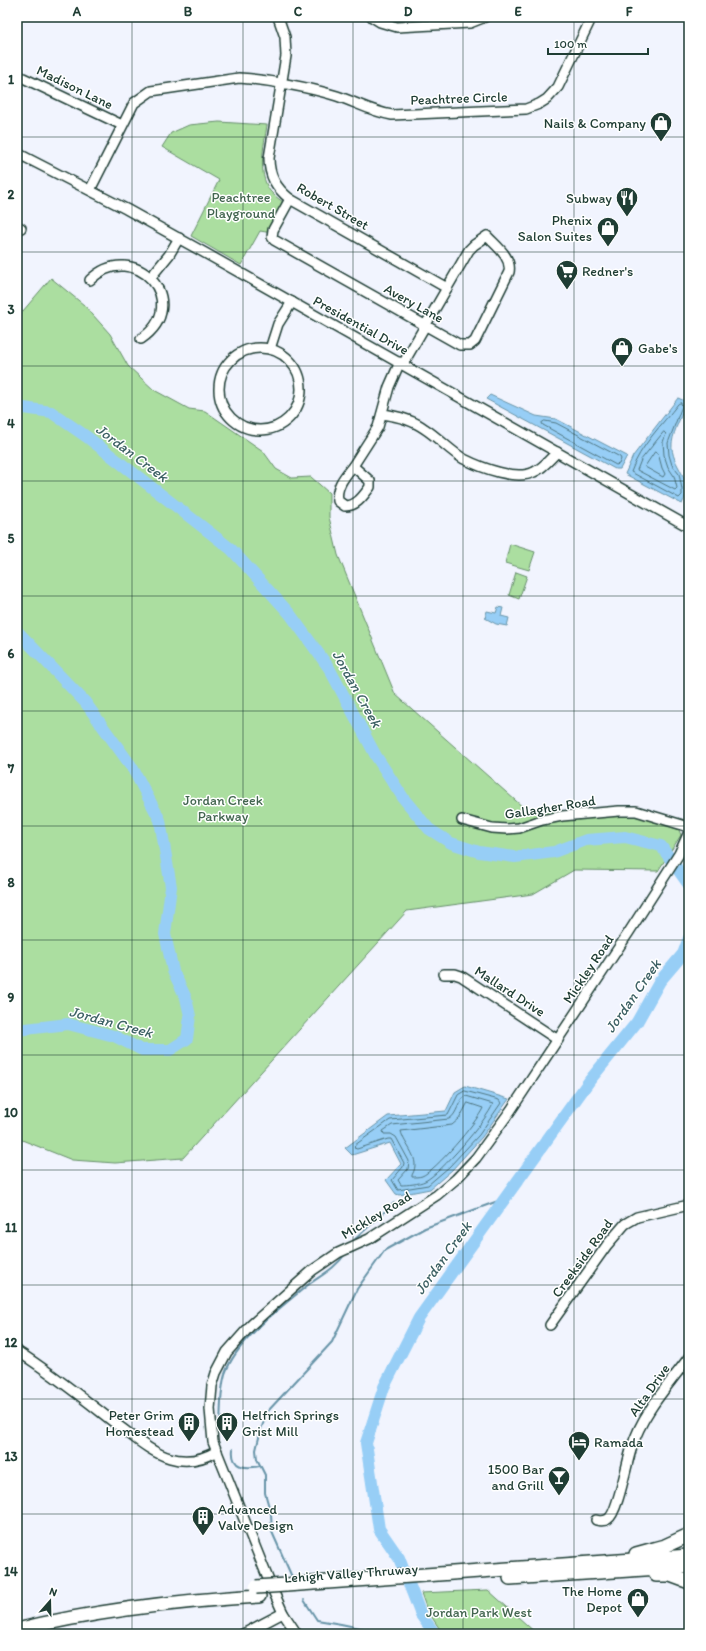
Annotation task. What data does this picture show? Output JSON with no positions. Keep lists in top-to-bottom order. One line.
{"streets":{"highway":["Lehigh Valley Thruway"],"street":["Madison Lane","Peachtree Circle","Robert Street","Avery Lane","Presidential Drive","Gallagher Road","Mickley Road","Mallard Drive","Creekside Road","Alta Drive"]},"crossings":[["Madison Lane","Peachtree Circle"],["Peachtree Circle","Robert Street"],["Peachtree Circle","Presidential Drive"],["Robert Street","Avery Lane"],["Mickley Road","Mallard Drive"]],"water":["Jordan Creek"],"parks":["Peachtree Playground","Jordan Creek Parkway","Jordan Park West"],"places":{"shop":["Nails & Company","Phenix Salon Suites","Gabe's","The Home Depot"],"restaurant":["Subway"],"supermarket":["Redner's"],"building":["Peter Grim Homestead","Helfrich Springs Grist Mill","Advanced Valve Design"],"hotel":["Ramada"],"bar":["1500 Bar and Grill"]},"scale_bar":"100 m","north":"top","grid":{"columns":["A","B","C","D","E","F"],"rows":["1","2","3","4","5","6","7","8","9","10","11","12","13","14"]}}
